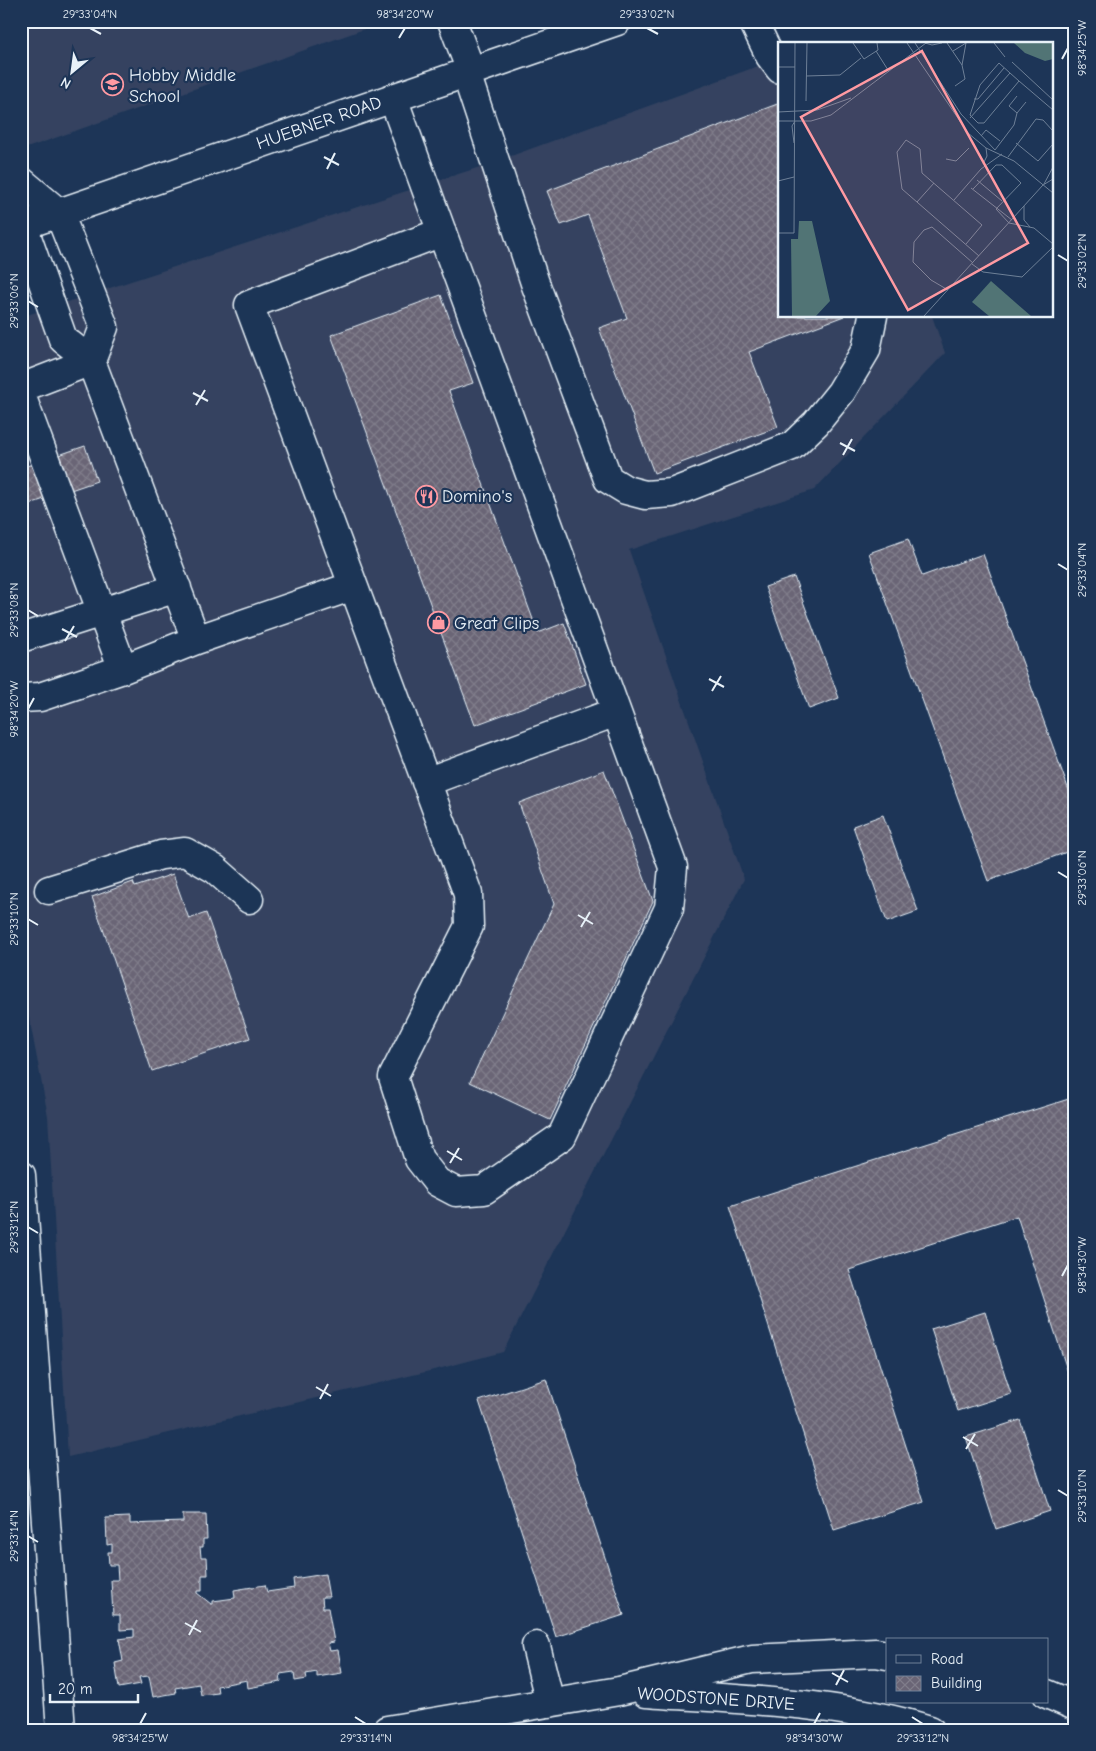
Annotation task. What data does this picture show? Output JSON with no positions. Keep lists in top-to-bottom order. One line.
{"streets":{"main road":["HUEBNER ROAD","WOODSTONE DRIVE"]},"places":{"school or university":["Hobby Middle School"],"restaurant":["Domino's"],"shop":["Great Clips"]},"legend":["Road","Building"],"scale_bar":"20 m","north":"bottom left","coordinates":["29°33'04\"N","98°34'20\"W","29°33'02\"N","98°34'25\"W","29°33'06\"N","29°33'08\"N","29°33'10\"N","29°33'12\"N","98°34'30\"W","29°33'14\"N"]}
